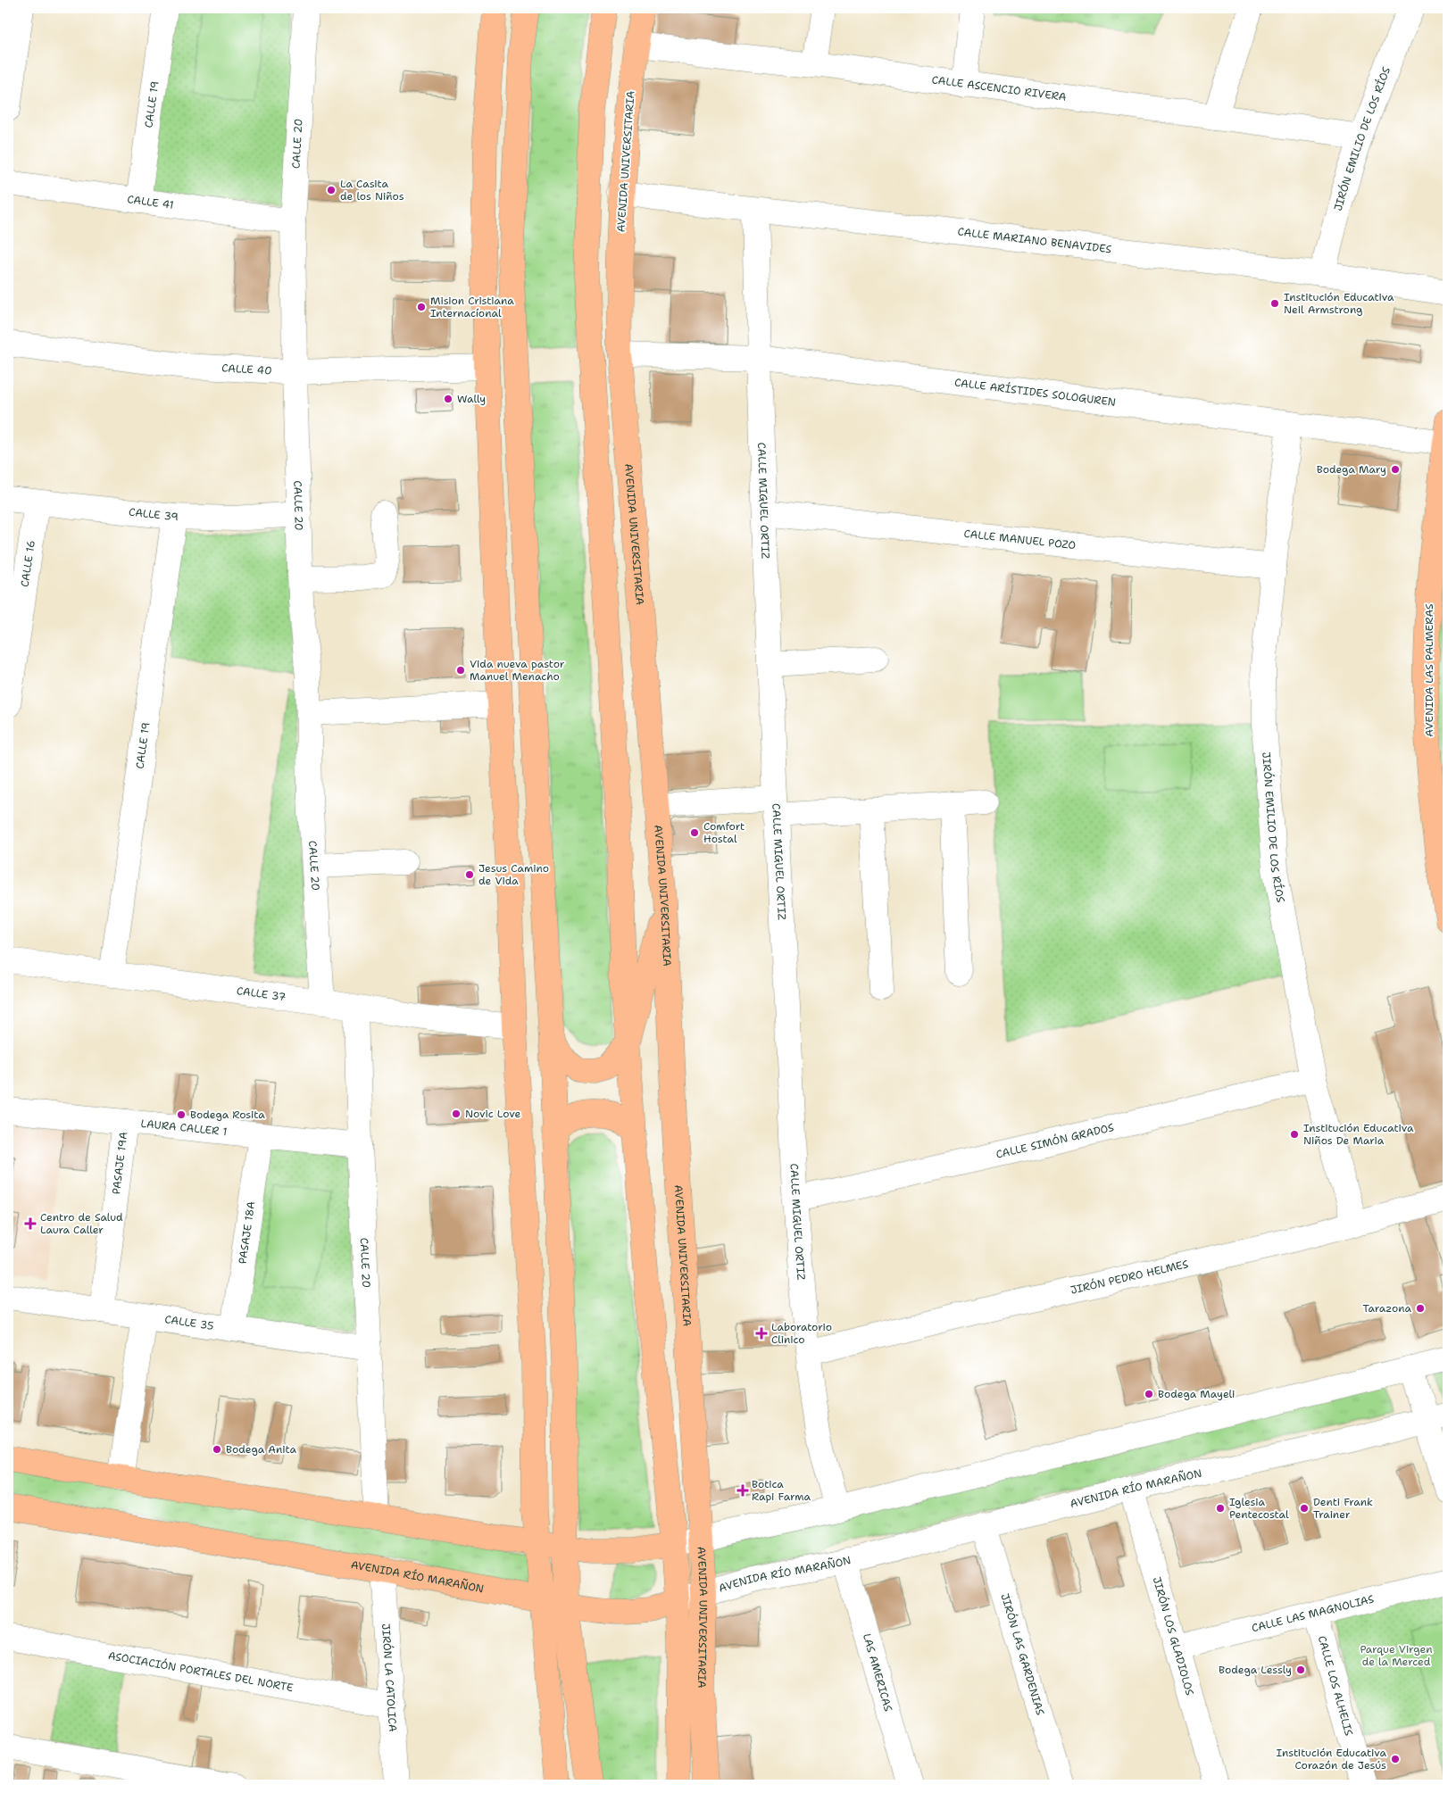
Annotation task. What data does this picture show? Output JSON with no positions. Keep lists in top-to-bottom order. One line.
{"streets":{"main road":["AVENIDA UNIVERSITARIA","AVENIDA LAS PALMERAS","AVENIDA RÍO MARAÑON"],"street":["CALLE ASCENCIO RIVERA","CALLE 19","JIRÓN EMILIO DE LOS RÍOS","CALLE 20","CALLE 41","CALLE MARIANO BENAVIDES","CALLE 40","CALLE ARÍSTIDES SOLOGUREN","CALLE MIGUEL ORTIZ","CALLE 39","CALLE MANUEL POZO","CALLE 16","CALLE 37","LAURA CALLER 1","CALLE SIMÓN GRADOS","PASAJE 19A","PASAJE 18A","JIRÓN PEDRO HELMES","CALLE 35","CALLE LAS MAGNOLIAS","JIRÓN LOS GLADIOLOS","JIRÓN LAS GARDENIAS","ASOCIACIÓN PORTALES DEL NORTE","LAS AMERICAS","JIRÓN LA CATOLICA","CALLE LOS ALHELIS"]},"crossings":[["CALLE ASCENCIO RIVERA","JIRÓN EMILIO DE LOS RÍOS"],["CALLE ASCENCIO RIVERA","AVENIDA UNIVERSITARIA"],["CALLE 19","CALLE 41"],["CALLE 19","CALLE 39"],["CALLE 19","CALLE 37"],["JIRÓN EMILIO DE LOS RÍOS","CALLE MARIANO BENAVIDES"],["JIRÓN EMILIO DE LOS RÍOS","CALLE ARÍSTIDES SOLOGUREN"],["JIRÓN EMILIO DE LOS RÍOS","CALLE MANUEL POZO"],["JIRÓN EMILIO DE LOS RÍOS","CALLE SIMÓN GRADOS"],["JIRÓN EMILIO DE LOS RÍOS","JIRÓN PEDRO HELMES"],["CALLE 20","CALLE 41"],["CALLE 20","CALLE 40"],["CALLE 20","CALLE 39"],["CALLE 20","CALLE 37"],["CALLE 20","LAURA CALLER 1"],["CALLE 20","CALLE 35"],["AVENIDA UNIVERSITARIA","CALLE MARIANO BENAVIDES"],["AVENIDA UNIVERSITARIA","CALLE ARÍSTIDES SOLOGUREN"],["AVENIDA UNIVERSITARIA","AVENIDA RÍO MARAÑON"],["CALLE MARIANO BENAVIDES","CALLE MIGUEL ORTIZ"],["CALLE ARÍSTIDES SOLOGUREN","CALLE MIGUEL ORTIZ"],["CALLE ARÍSTIDES SOLOGUREN","AVENIDA LAS PALMERAS"],["CALLE MIGUEL ORTIZ","CALLE MANUEL POZO"],["CALLE MIGUEL ORTIZ","CALLE SIMÓN GRADOS"],["CALLE MIGUEL ORTIZ","JIRÓN PEDRO HELMES"],["CALLE 39","CALLE 16"],["LAURA CALLER 1","PASAJE 19A"],["LAURA CALLER 1","PASAJE 18A"],["PASAJE 19A","CALLE 35"],["PASAJE 18A","CALLE 35"],["AVENIDA RÍO MARAÑON","JIRÓN LOS GLADIOLOS"],["AVENIDA RÍO MARAÑON","JIRÓN LAS GARDENIAS"],["AVENIDA RÍO MARAÑON","LAS AMERICAS"],["AVENIDA RÍO MARAÑON","JIRÓN LA CATOLICA"],["CALLE LAS MAGNOLIAS","JIRÓN LOS GLADIOLOS"],["CALLE LAS MAGNOLIAS","CALLE LOS ALHELIS"],["ASOCIACIÓN PORTALES DEL NORTE","JIRÓN LA CATOLICA"]],"parks":["Parque Virgen de la Merced"],"places":{"other":["La Casita de los Niños","Institución Educativa Neil Armstrong","Mision Cristiana Internacíonal","Wally","Bodega Mary","Vida nueva pastor Manuel Menacho","Comfort Hostal","Jesus Camino de Vida","Novic Love","Bodega Rosita","Institución Educativa Niños De Maria","Tarazona","Bodega Mayeli","Bodega Anita","Iglesia Pentecostal","Denti Frank Trainer","Bodega Lessly","Institución Educativa Corazón de Jesús"],"health":["Centro de Salud Laura Caller","Laboratorio Clinico","Botica Rapi Farma"]}}
